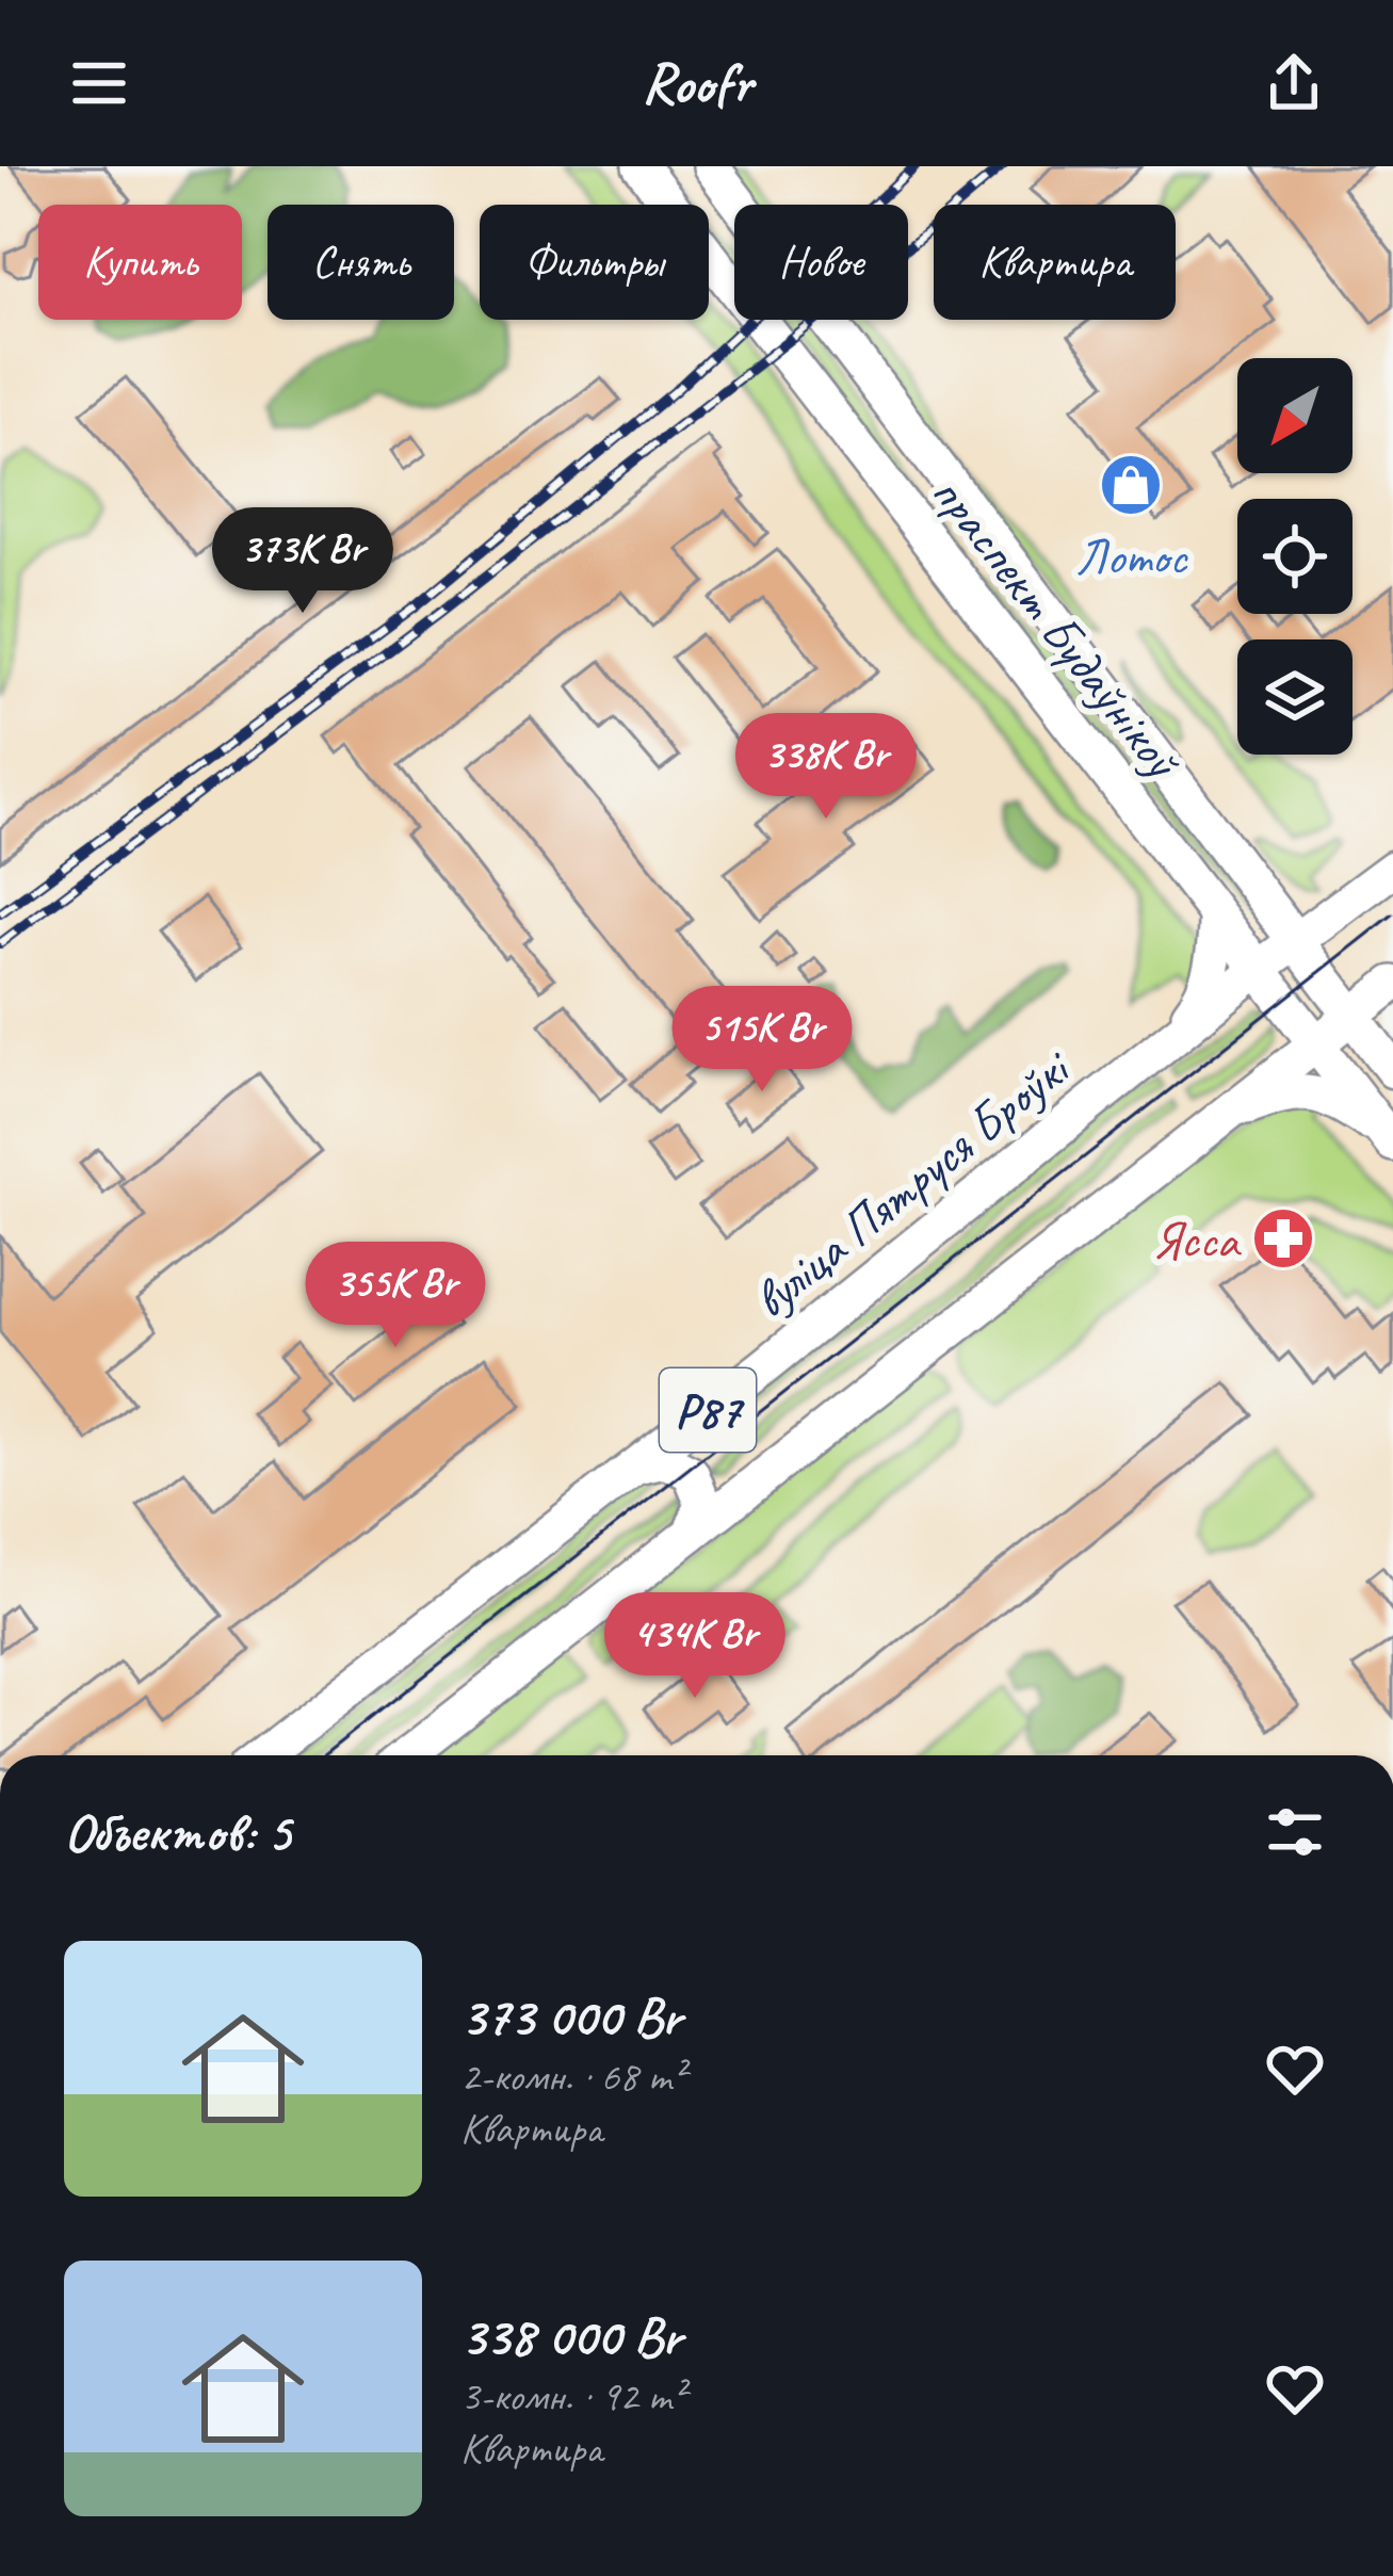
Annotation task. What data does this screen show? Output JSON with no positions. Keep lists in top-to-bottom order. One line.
{"streets":{"main road":["праспект Будаўнікоў","вуліца Пятруся Броўкі","Р87"]},"crossings":[["праспект Будаўнікоў","вуліца Пятруся Броўкі"],["праспект Будаўнікоў","Р87"]],"places":{"shop":["Лотос"],"pharmacy":["Ясса"]},"north":"bottom left","page":{"header":"Roofr","chip":["Купить","Снять","Фильтры","Новое","Квартира"],"price":["373K Br","338K Br","515K Br","355K Br","434K Br"],"heading":"Объектов: 5","list":[{"name":"373 000 Br","note":"2-комн. · 68 m² · Квартира"},{"name":"338 000 Br","note":"3-комн. · 92 m² · Квартира"}]}}
